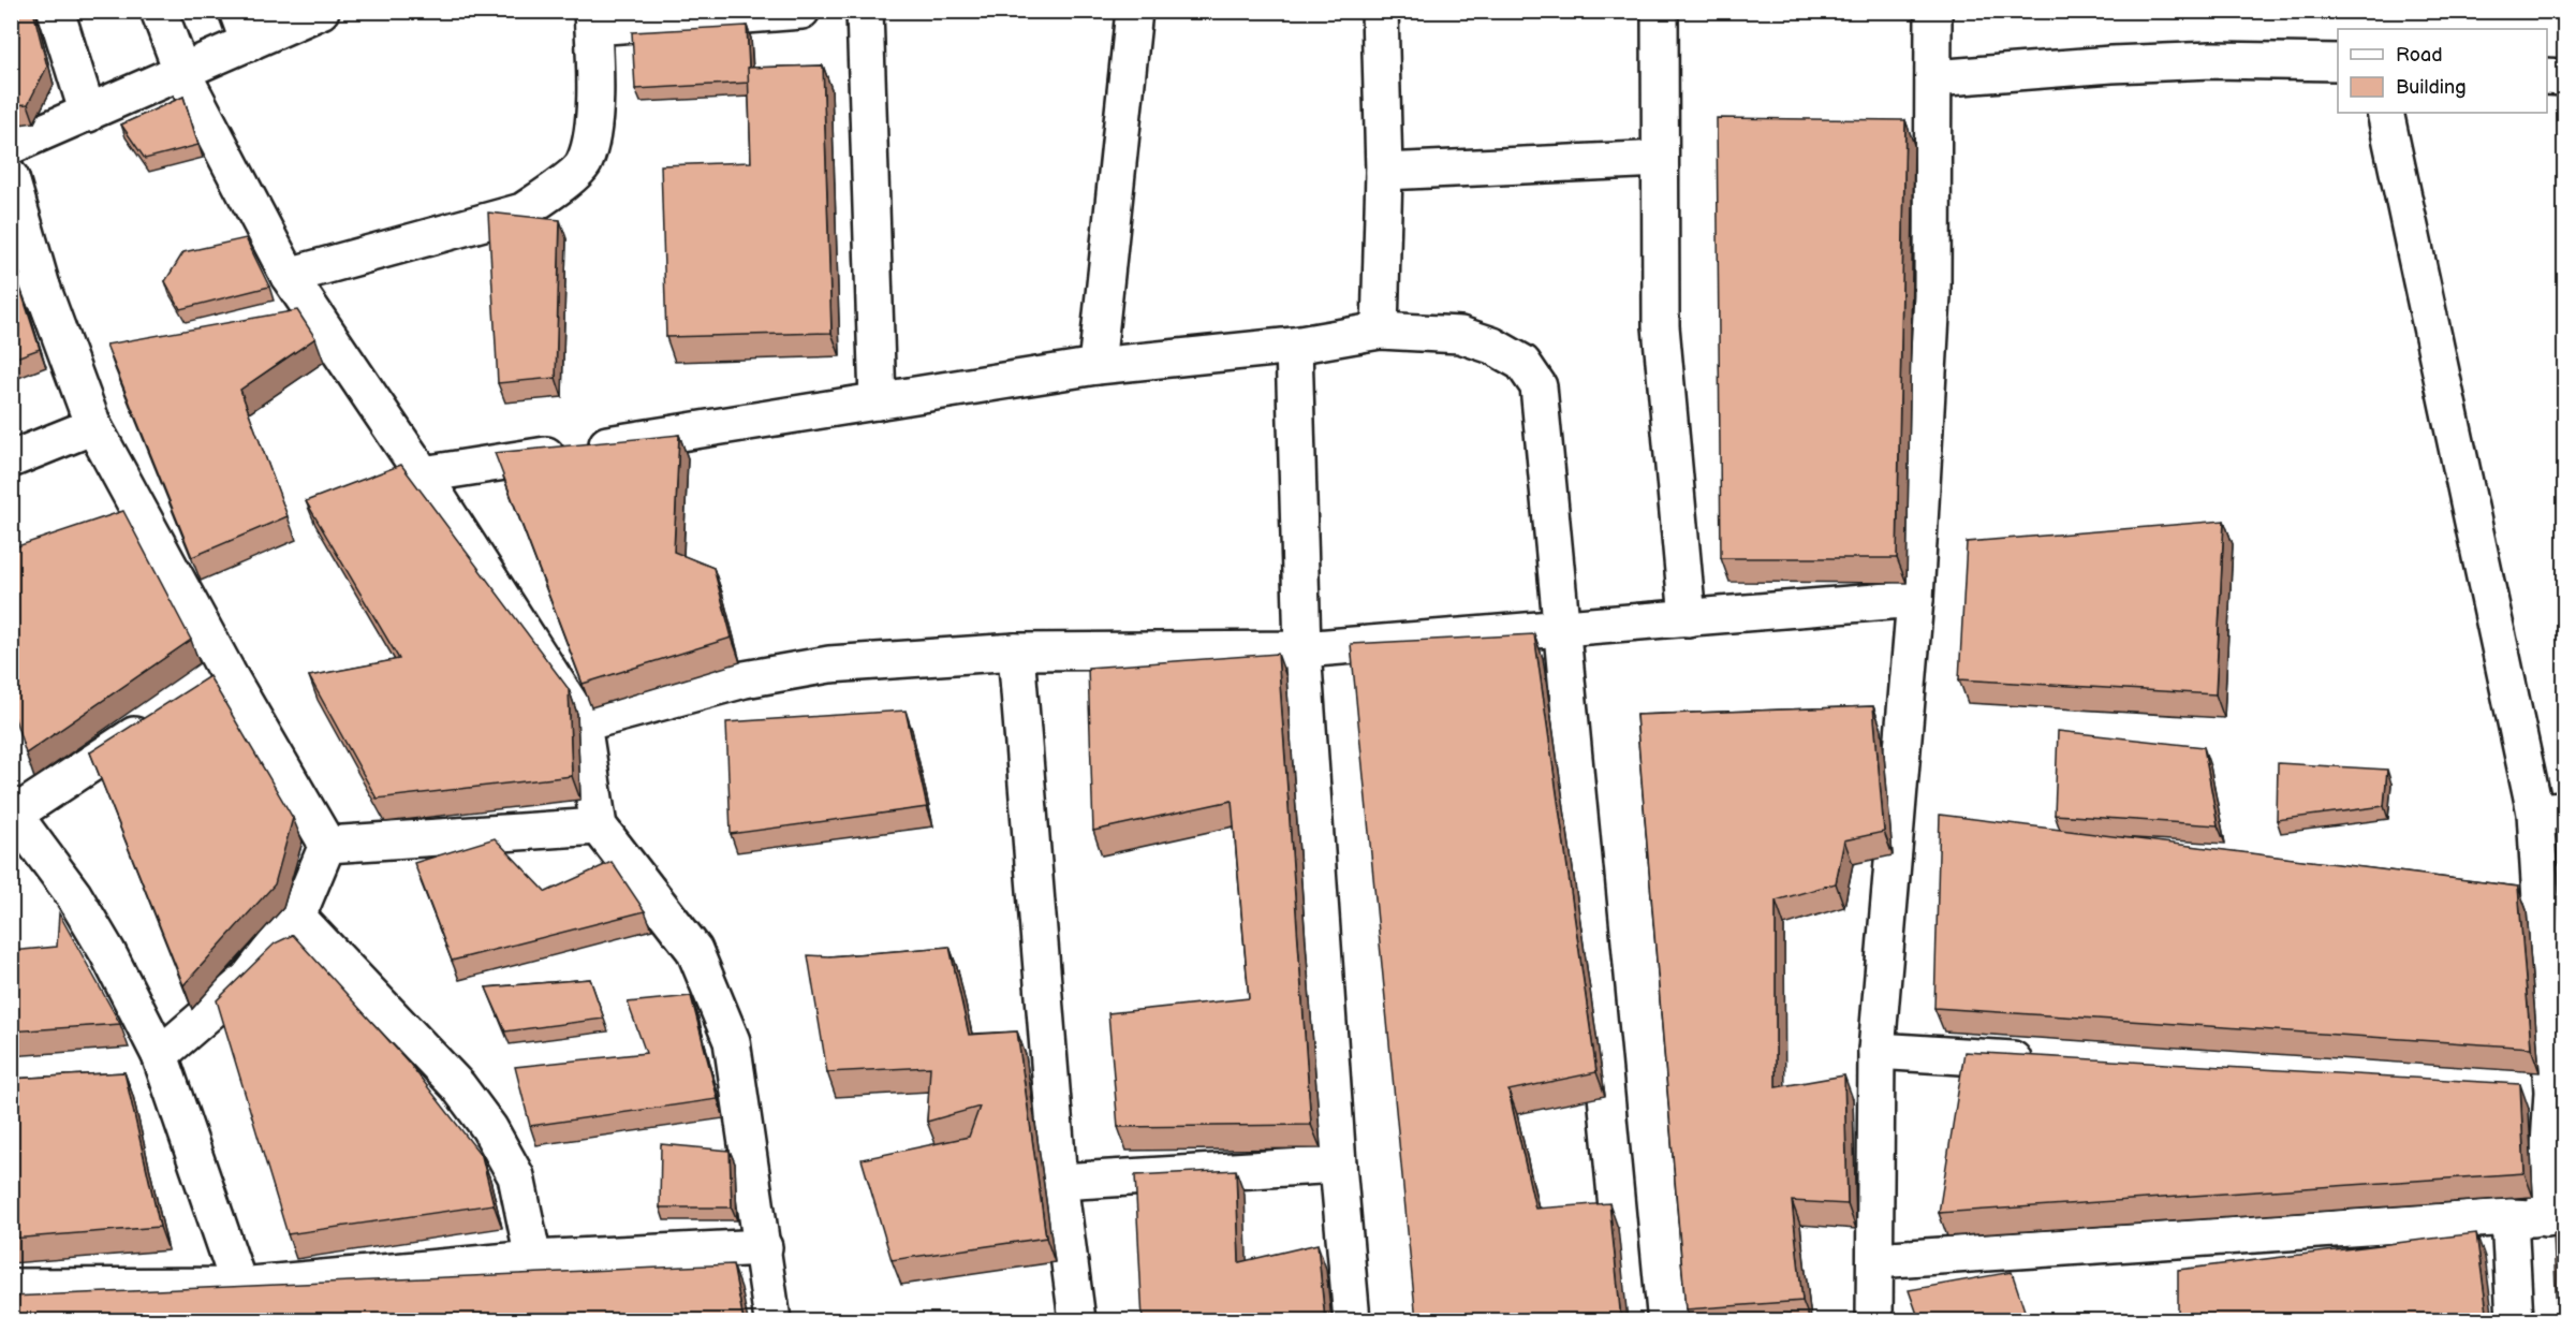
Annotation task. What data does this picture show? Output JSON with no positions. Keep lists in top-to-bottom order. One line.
{"legend":["Road","Building"]}
